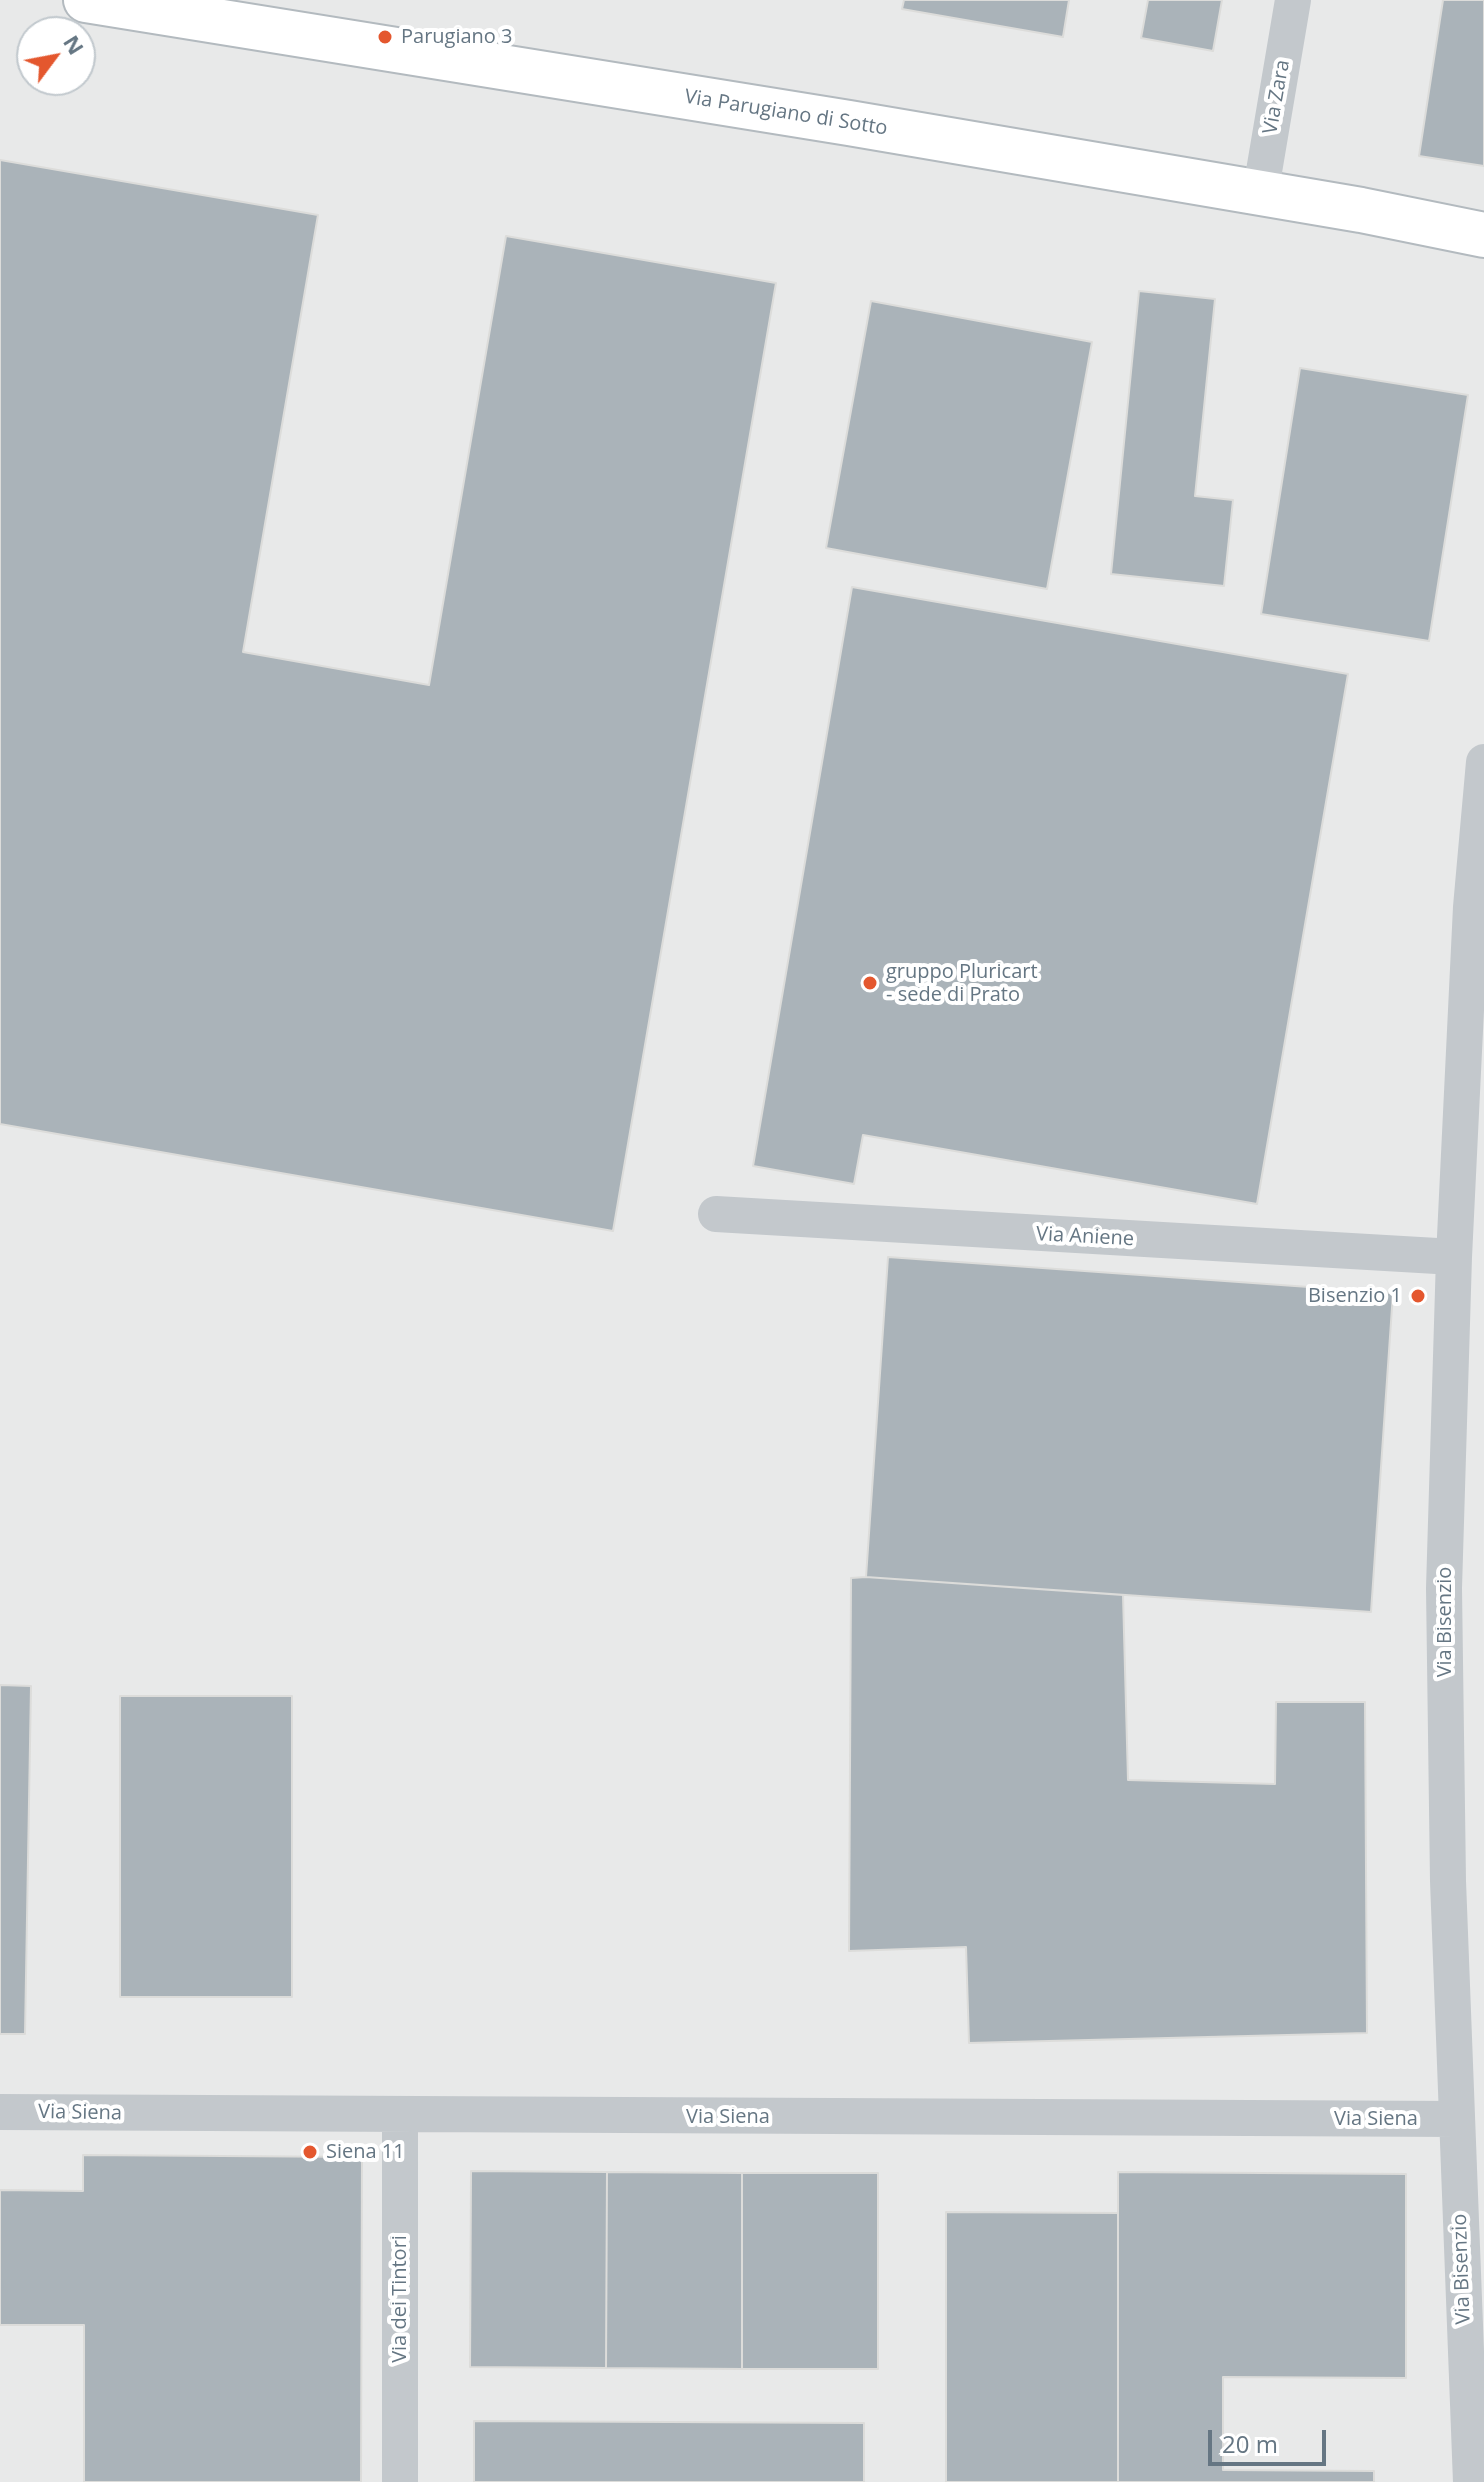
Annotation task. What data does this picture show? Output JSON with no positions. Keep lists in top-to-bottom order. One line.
{"streets":{"street":["Via Zara","Via Parugiano di Sotto","Via Aniene","Via Bisenzio","Via Siena","Via dei Tintori"]},"crossings":[["Via Zara","Via Parugiano di Sotto"],["Via Aniene","Via Bisenzio"],["Via Bisenzio","Via Siena"],["Via Siena","Via dei Tintori"]],"places":["Parugiano 3","gruppo Pluricart - sede di Prato","Bisenzio 1","Siena 11"],"scale_bar":"20 m","north":"top right"}
